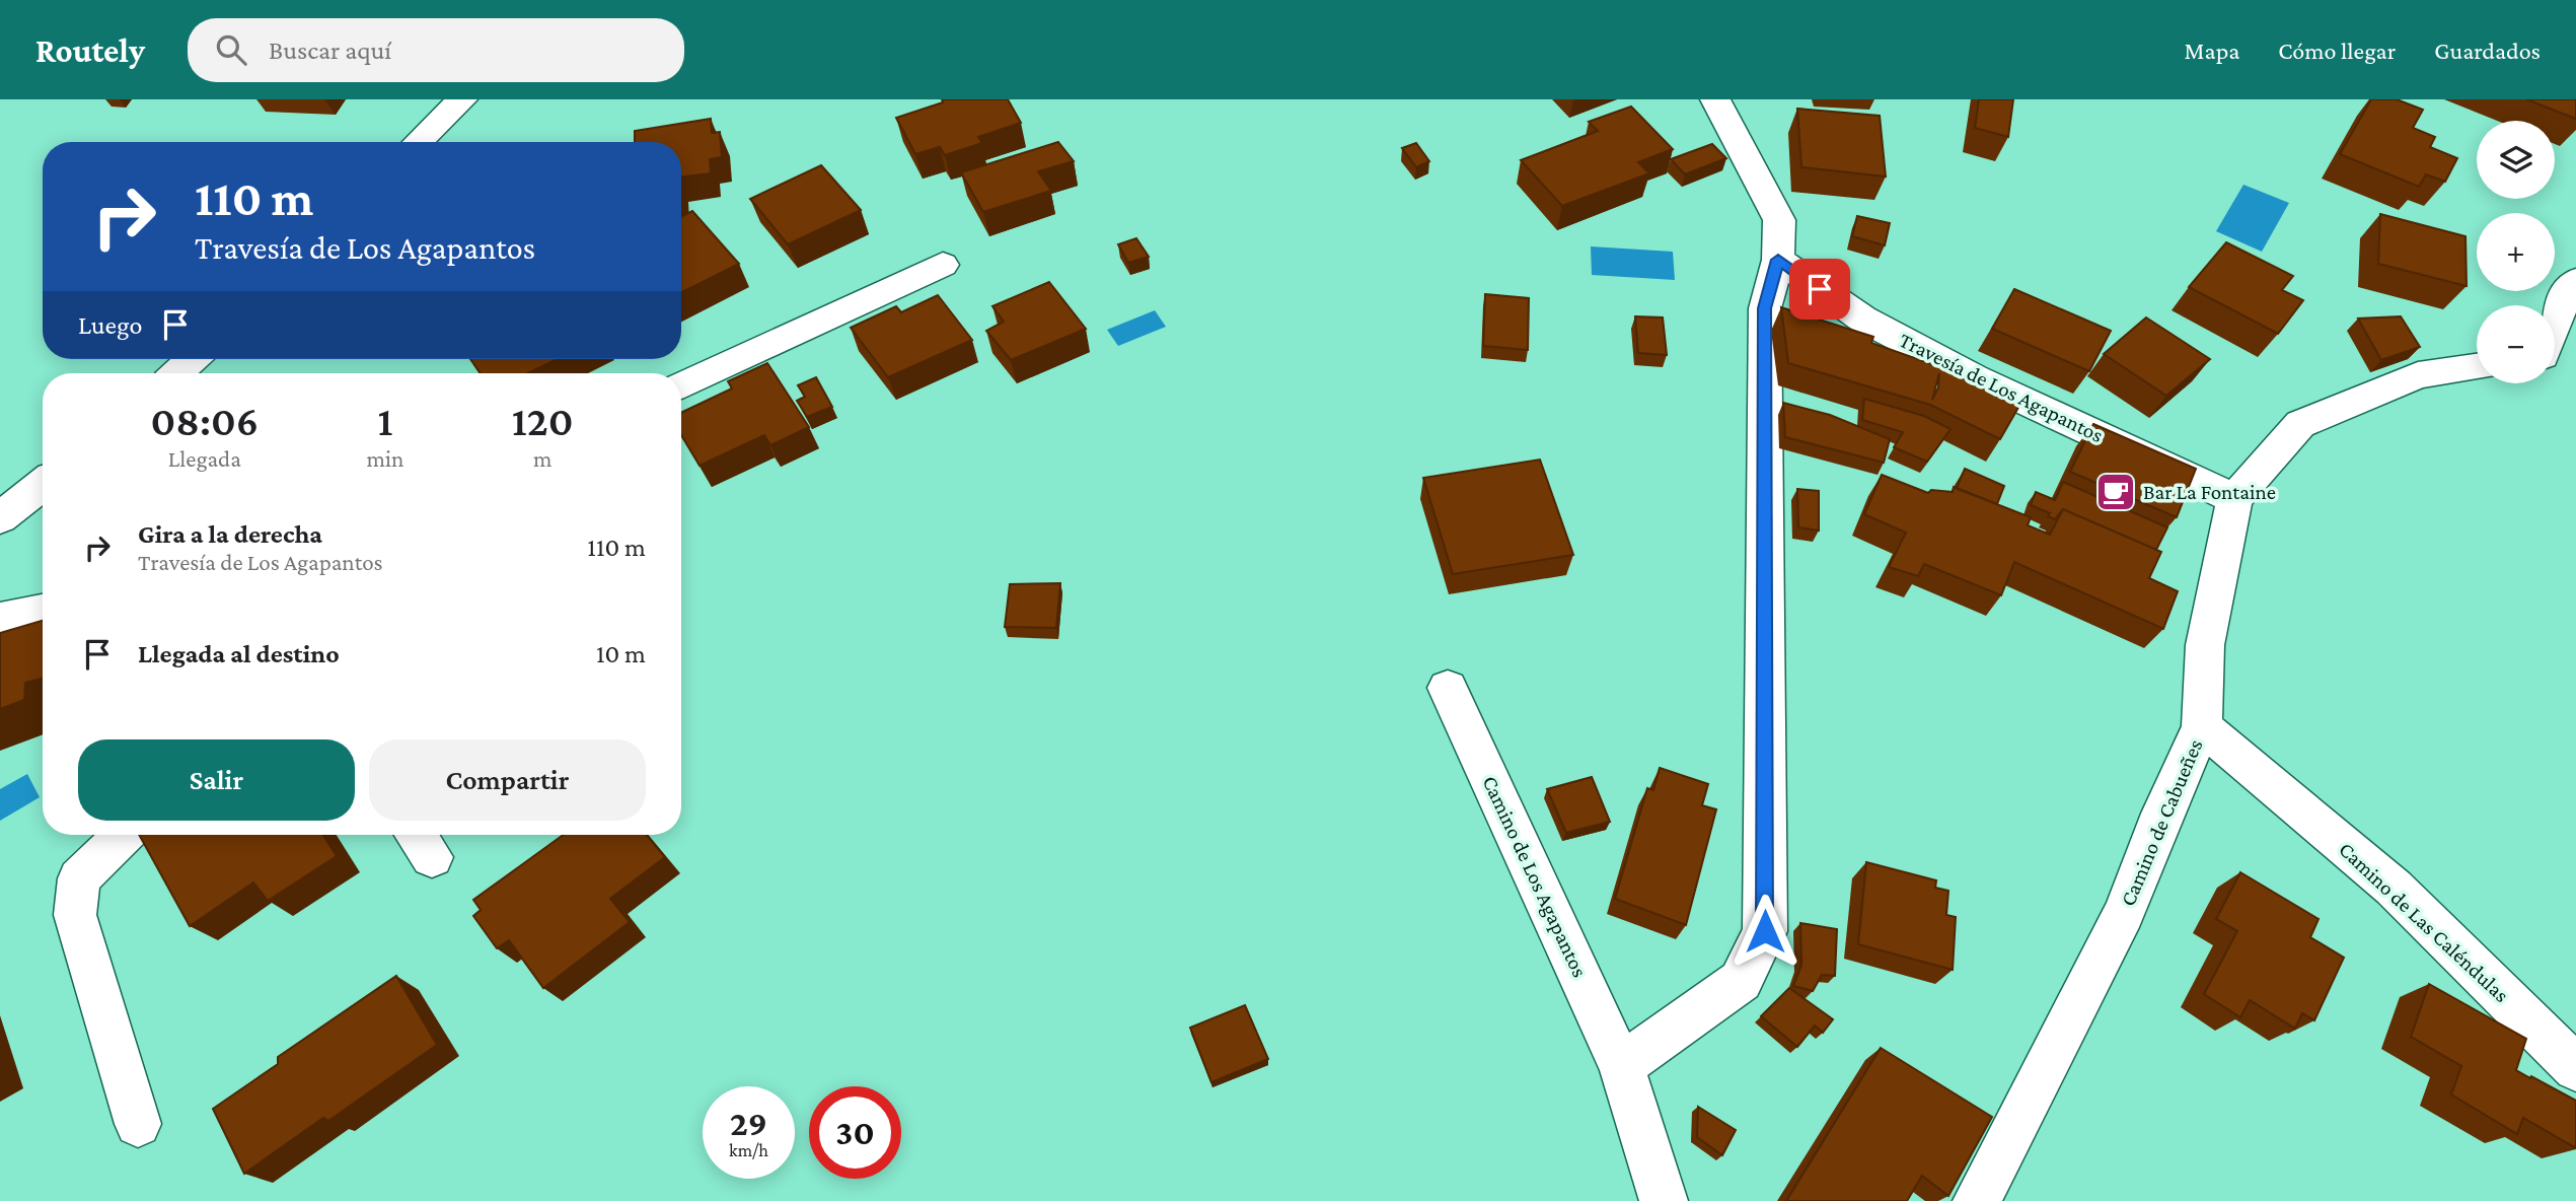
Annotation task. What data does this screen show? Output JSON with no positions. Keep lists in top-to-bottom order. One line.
{"streets":{"street":["Travesía de Los Agapantos","Camino de Cabueñes","Camino de Los Agapantos","Camino de Las Caléndulas"]},"crossings":[["Travesía de Los Agapantos","Camino de Cabueñes"],["Camino de Cabueñes","Camino de Las Caléndulas"]],"places":{"cafe":["Bar La Fontaine"]},"page":{"header":"Routely","search":"Buscar aquí","nav":["Mapa","Cómo llegar","Guardados"],"map_buttons":["+","−"],"turn":["110 m","Travesía de Los Agapantos"],"then":"Luego","eta":["08:06","Llegada","1","min","120","m"],"list":[{"name":"Gira a la derecha","note":"Travesía de Los Agapantos","value":"110 m"},{"name":"Llegada al destino","value":"10 m"}],"buttons":["Salir","Compartir"],"speed":"29 km/h","limit":"30"}}
